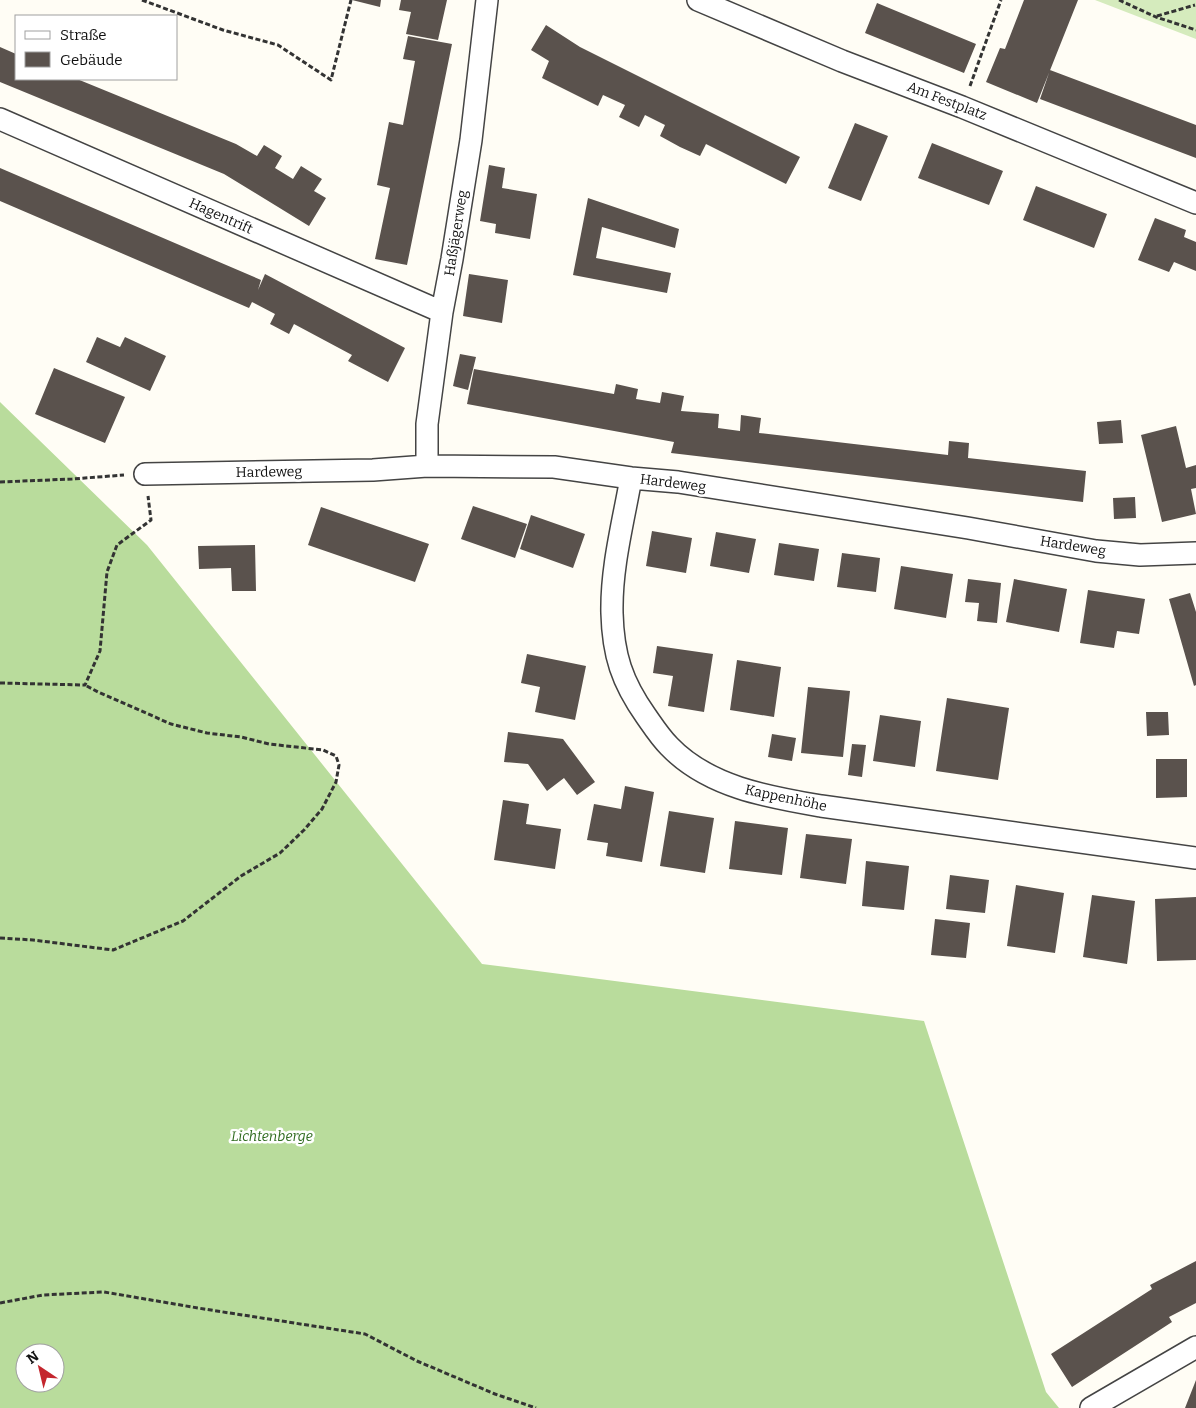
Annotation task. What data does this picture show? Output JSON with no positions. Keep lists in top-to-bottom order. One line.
{"streets":{"street":["Am Festplatz","Hagentrift","Haßjägerweg","Hardeweg","Kappenhöhe"]},"crossings":[["Hagentrift","Haßjägerweg"],["Haßjägerweg","Hardeweg"],["Hardeweg","Kappenhöhe"]],"parks":["Lichtenberge"],"legend":["Straße","Gebäude"],"north":"top left"}
